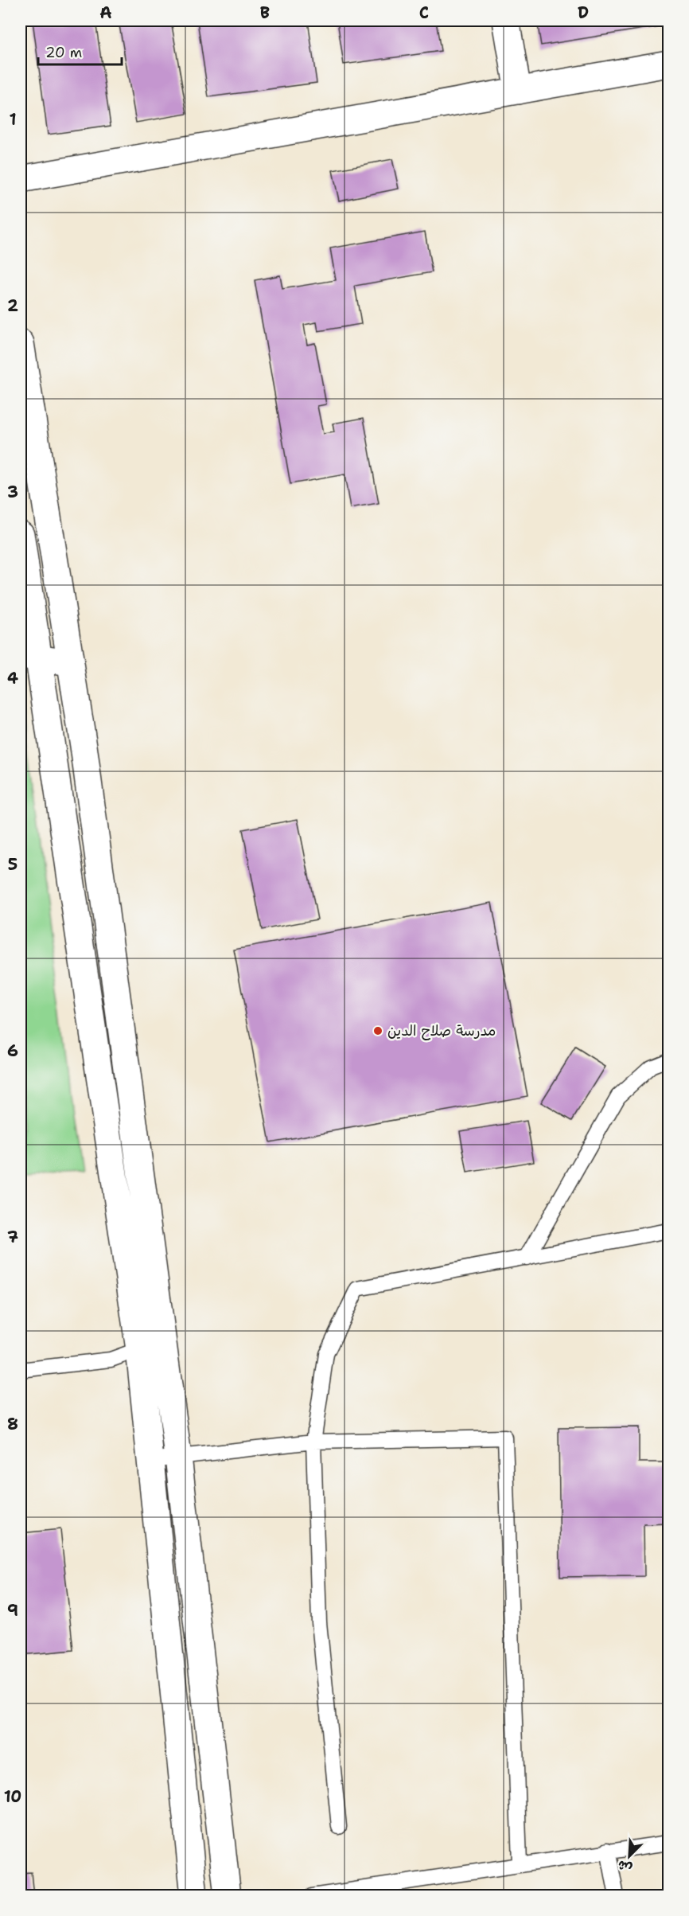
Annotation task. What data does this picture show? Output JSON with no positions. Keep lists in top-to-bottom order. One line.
{"places":["مدرسة صلاح الدين"],"scale_bar":"20 m","north":"bottom left","grid":{"columns":["A","B","C","D"],"rows":["1","2","3","4","5","6","7","8","9","10"]}}
